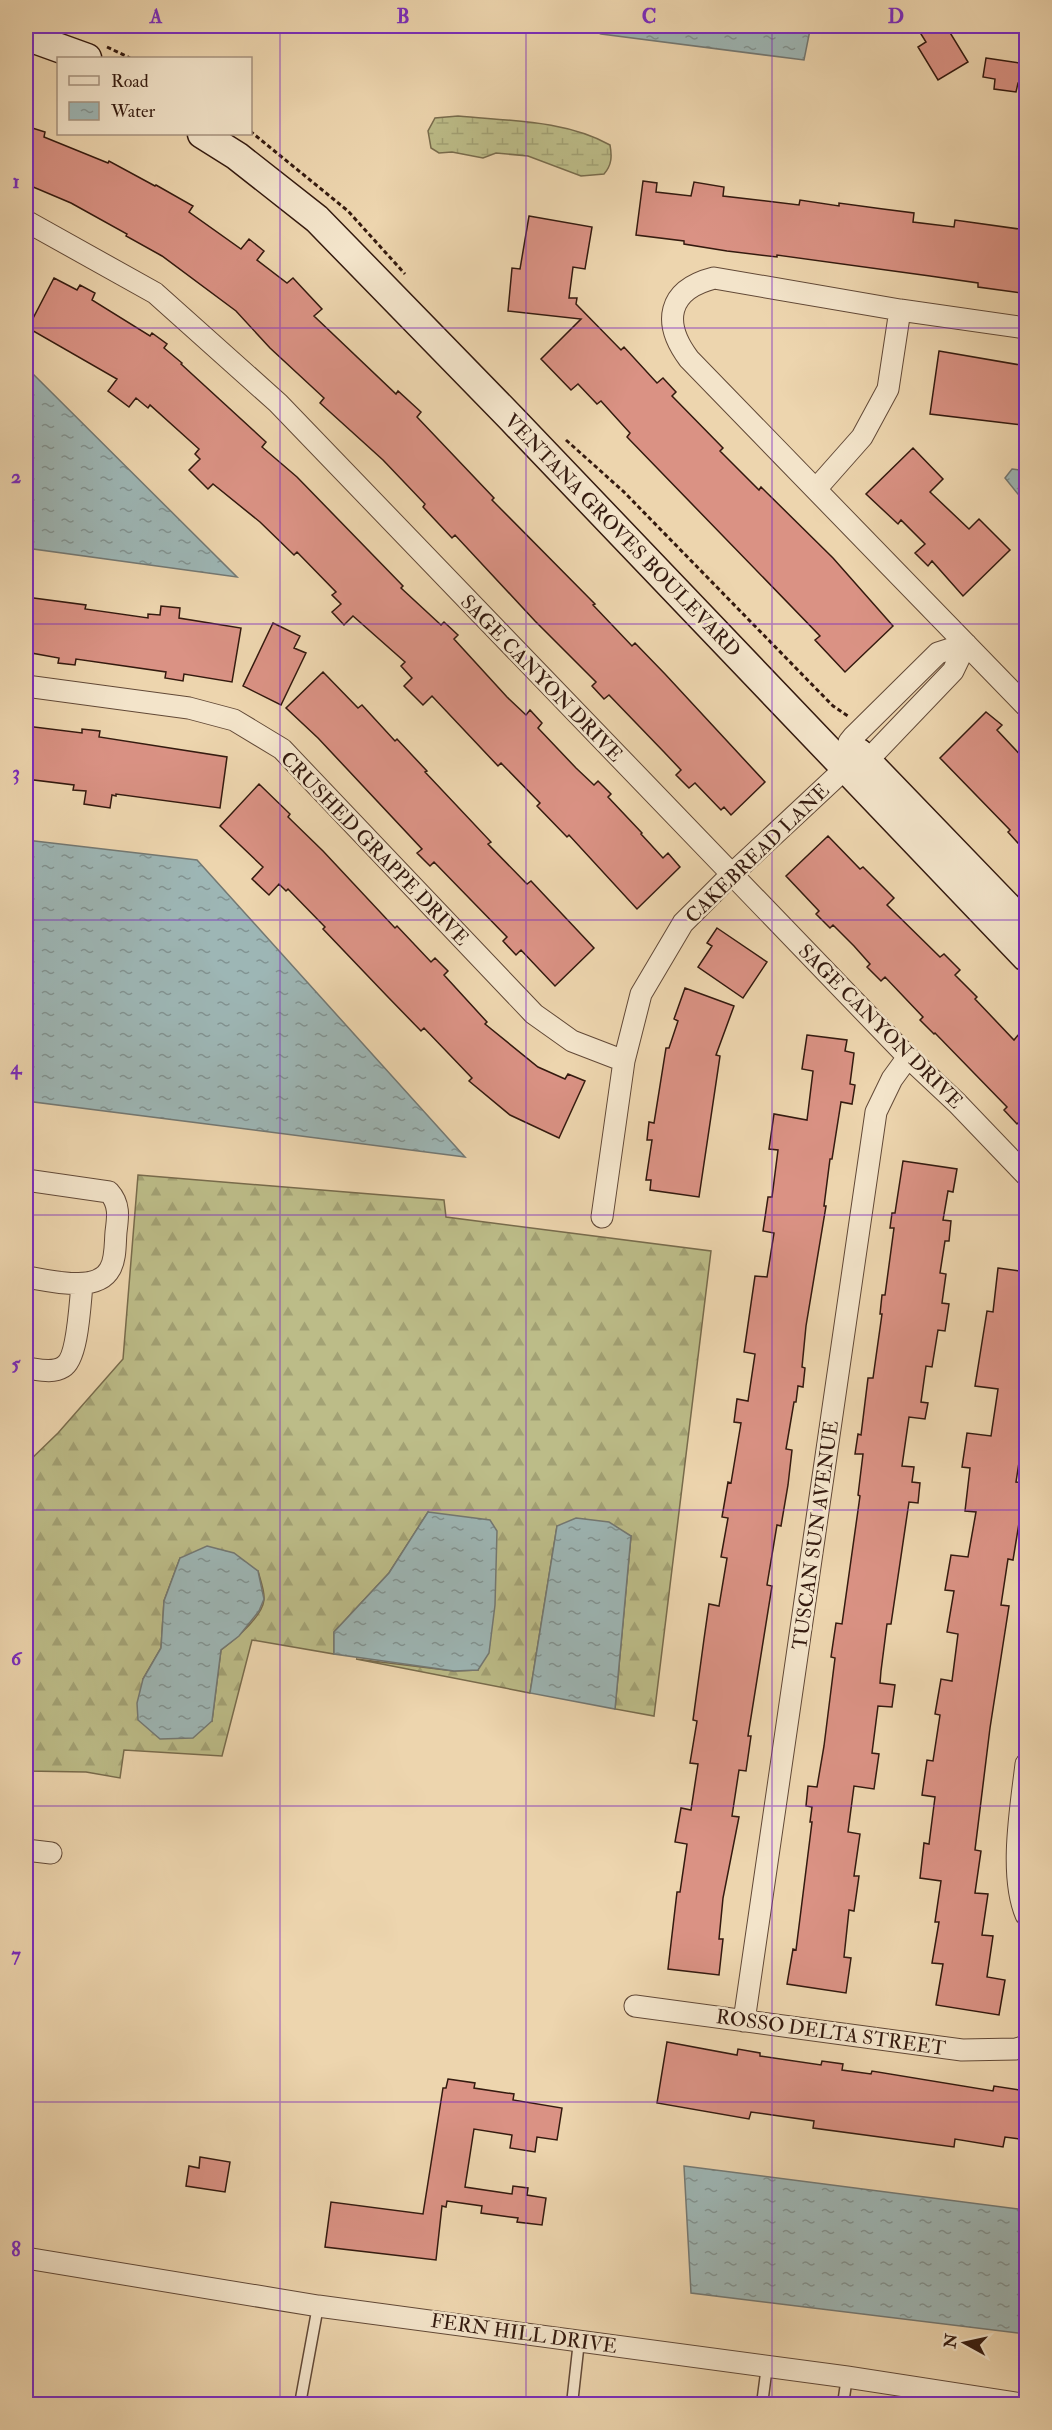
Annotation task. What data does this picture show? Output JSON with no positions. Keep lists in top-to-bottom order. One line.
{"streets":{"street":["VENTANA GROVES BOULEVARD","SAGE CANYON DRIVE","CRUSHED GRAPPE DRIVE","CAKEBREAD LANE","TUSCAN SUN AVENUE","ROSSO DELTA STREET","FERN HILL DRIVE"]},"crossings":[["VENTANA GROVES BOULEVARD","CAKEBREAD LANE"],["SAGE CANYON DRIVE","CAKEBREAD LANE"],["SAGE CANYON DRIVE","TUSCAN SUN AVENUE"],["CRUSHED GRAPPE DRIVE","CAKEBREAD LANE"],["TUSCAN SUN AVENUE","ROSSO DELTA STREET"]],"legend":["Road","Water"],"north":"left","grid":{"columns":["A","B","C","D"],"rows":["1","2","3","4","5","6","7","8"]}}
